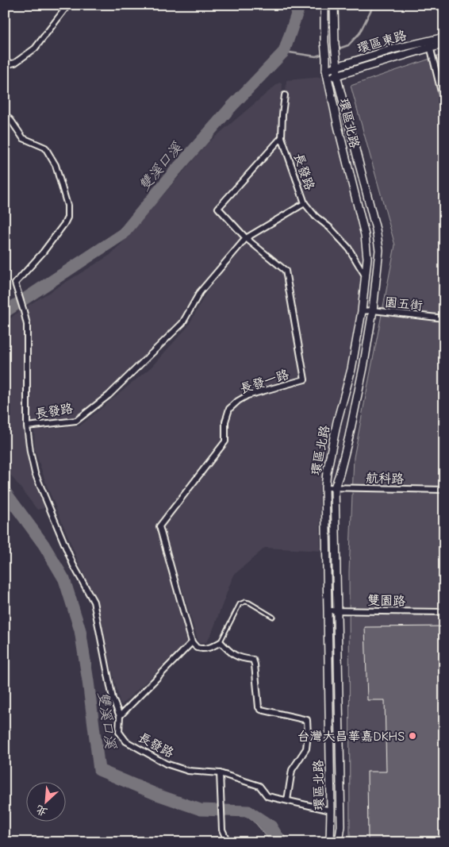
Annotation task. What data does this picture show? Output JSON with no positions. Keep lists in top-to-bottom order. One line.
{"streets":{"street":["環區東路","環區北路","長發路","園五街","長發一路","航科路","雙園路"]},"crossings":[["環區東路","環區北路"],["環區北路","長發路"],["環區北路","園五街"],["環區北路","航科路"],["環區北路","雙園路"],["長發路","長發一路"]],"water":["雙溪口溪"],"places":["台灣大昌華嘉DKHS"],"north":"bottom left"}
